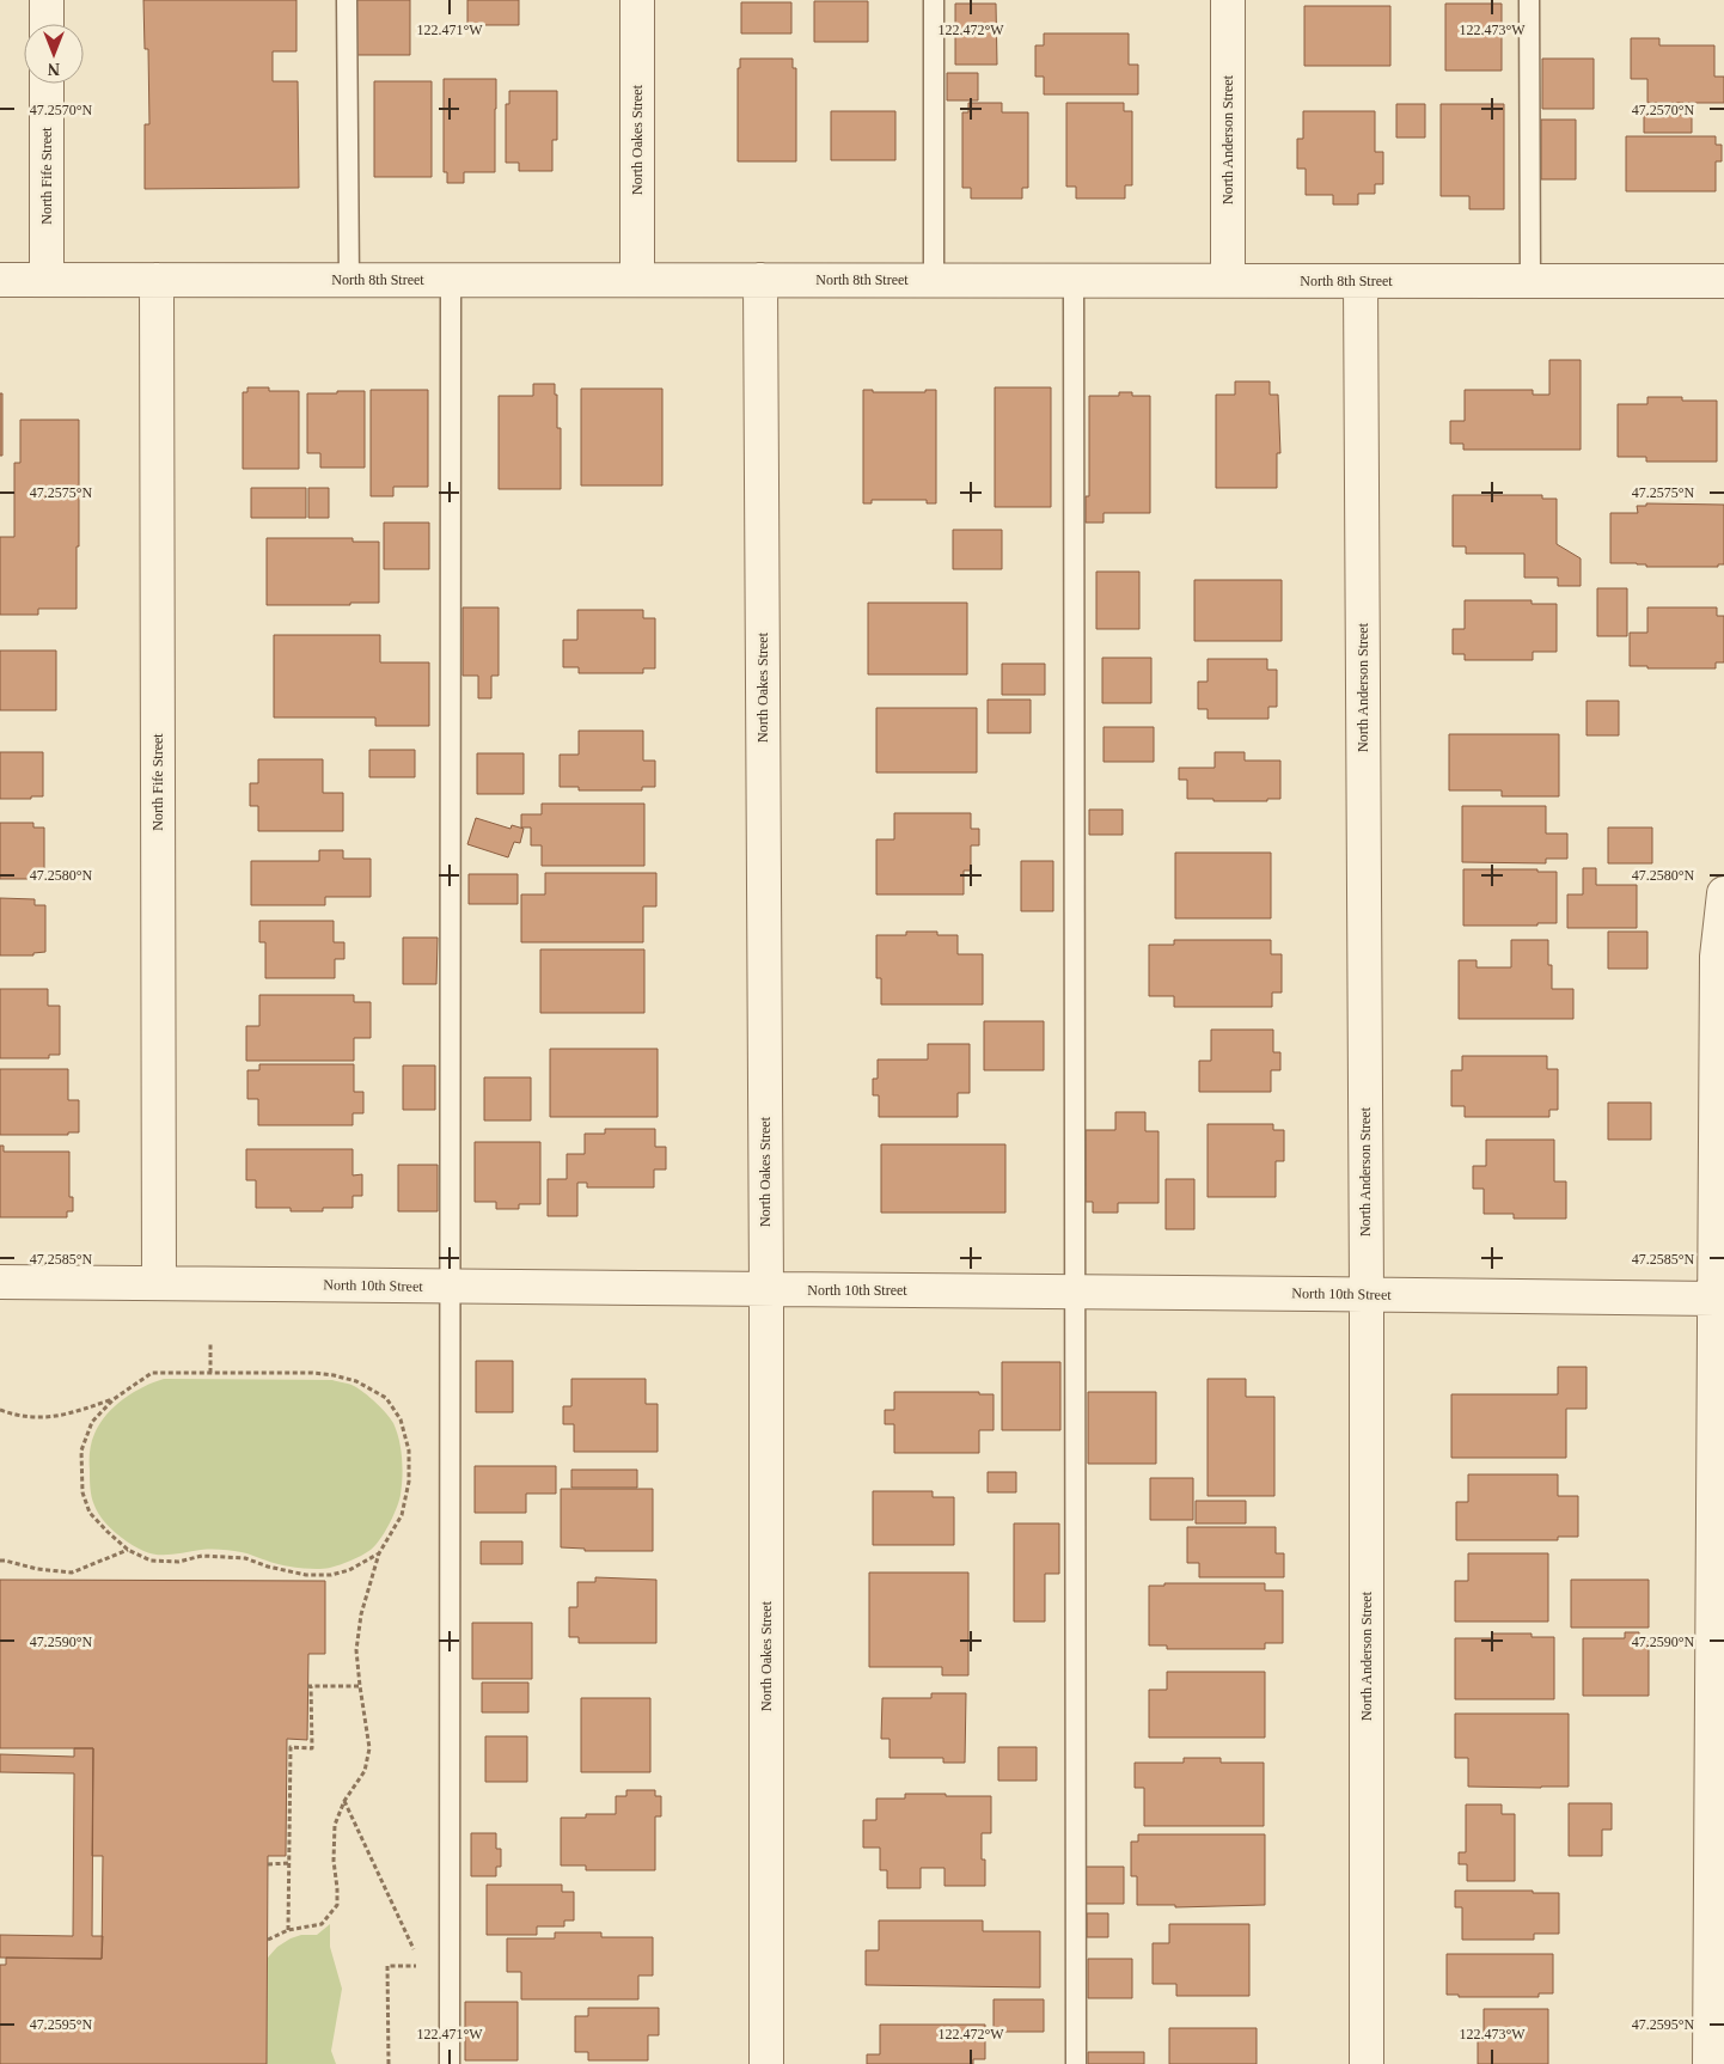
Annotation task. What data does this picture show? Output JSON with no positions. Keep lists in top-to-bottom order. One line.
{"streets":{"street":["North Oakes Street","North Anderson Street","North Fife Street","North 8th Street","North 10th Street"]},"crossings":[["North Oakes Street","North 8th Street"],["North Oakes Street","North 10th Street"],["North Anderson Street","North 8th Street"],["North Anderson Street","North 10th Street"],["North Fife Street","North 8th Street"],["North Fife Street","North 10th Street"]],"north":"bottom","coordinates":["122.471°W","122.472°W","122.473°W","47.2570°N","47.2575°N","47.2580°N","47.2585°N","47.2590°N","47.2595°N"]}
